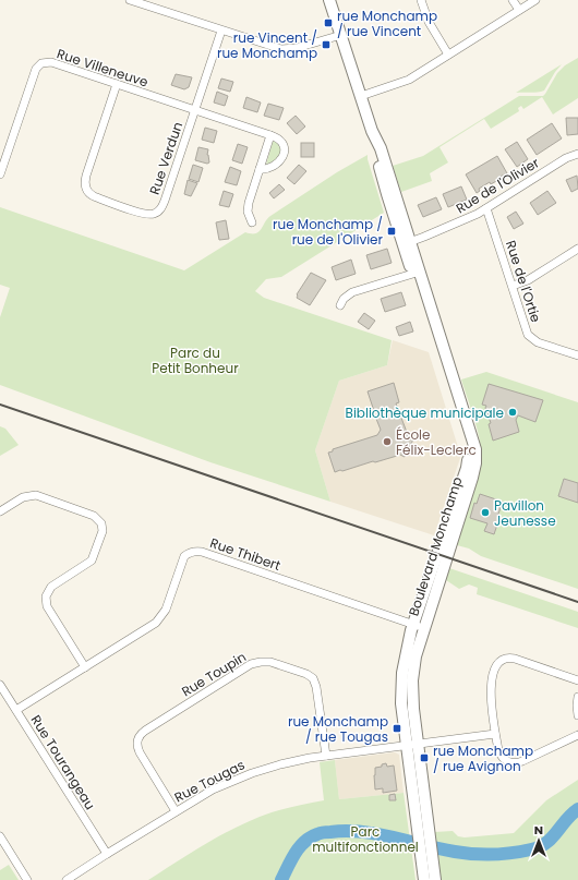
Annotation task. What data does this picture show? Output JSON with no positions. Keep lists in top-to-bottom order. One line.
{"streets":{"street":["Rue Villeneuve","Rue Verdun","Rue de l'Olivier","Rue de l'Ortie","Boulevard Monchamp","Rue Thibert","Rue Toupin","Rue Tourangeau","Rue Tougas"]},"crossings":[["Rue Villeneuve","Rue Verdun"],["Rue de l'Olivier","Rue de l'Ortie"],["Rue de l'Olivier","Boulevard Monchamp"],["Boulevard Monchamp","Rue Thibert"],["Boulevard Monchamp","Rue Tougas"],["Rue Thibert","Rue Tourangeau"],["Rue Toupin","Rue Tougas"],["Rue Tourangeau","Rue Tougas"]],"parks":["Parc du Petit Bonheur","Parc multifonctionnel"],"places":{"transit":["rue Monchamp / rue Vincent","rue Vincent / rue Monchamp","rue Monchamp / rue de l'Olivier","rue Monchamp / rue Tougas","rue Monchamp / rue Avignon"],"other":["Bibliothèque municipale","École Félix-Leclerc","Pavillon Jeunesse"]},"north":"top"}
